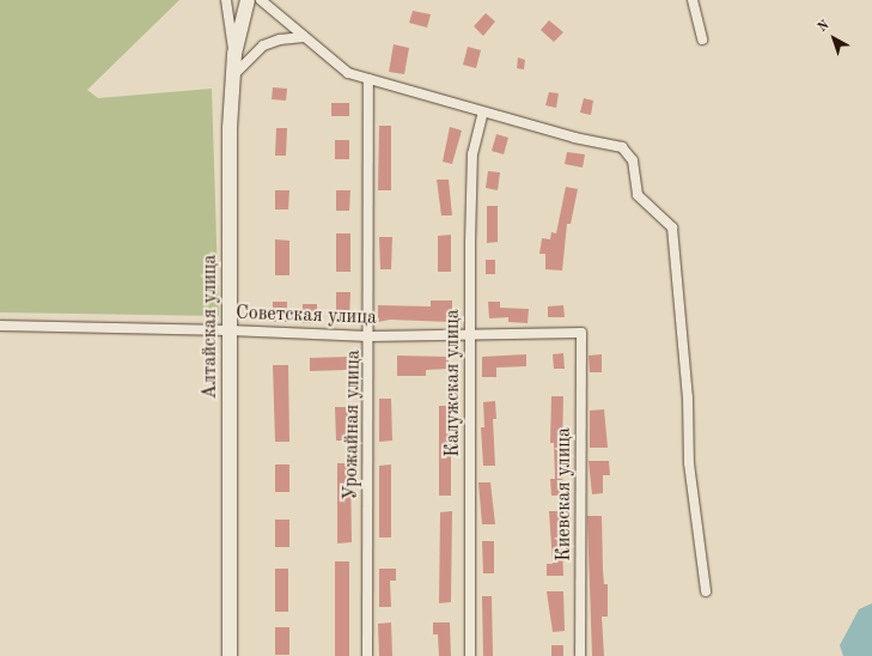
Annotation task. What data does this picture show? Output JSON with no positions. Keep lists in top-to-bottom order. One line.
{"streets":{"main road":["Алтайская улица"],"street":["Советская улица","Калужская улица","Урожайная улица","Киевская улица"]},"crossings":[["Советская улица","Алтайская улица"],["Советская улица","Калужская улица"],["Советская улица","Урожайная улица"],["Советская улица","Киевская улица"]],"north":"top left"}
